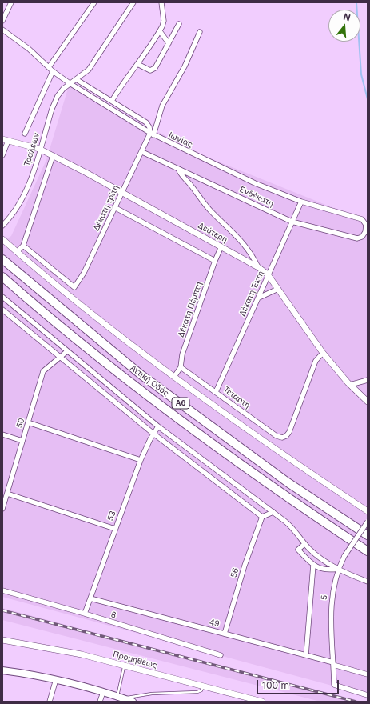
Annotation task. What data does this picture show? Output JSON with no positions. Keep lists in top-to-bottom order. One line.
{"streets":{"highway":["Αττική Οδός","Α6"],"street":["Ιωνίας","Τραλέων","Ενδέκατη","Δέκατη τρίτη","Δεύτερη","Δέκατη Έκτη","Δέκατη Πέμπτη","Τέταρτη","50","53","56","5","8","49","Προμηθέως"]},"crossings":[["Ιωνίας","Τραλέων"],["Ιωνίας","Ενδέκατη"],["Ιωνίας","Δέκατη τρίτη"],["Ιωνίας","Δέκατη Έκτη"],["Τραλέων","Δεύτερη"],["Ενδέκατη","Δέκατη τρίτη"],["Ενδέκατη","Δέκατη Έκτη"],["Δέκατη τρίτη","Δεύτερη"],["Δεύτερη","Δέκατη Έκτη"],["Δεύτερη","Δέκατη Πέμπτη"],["Δεύτερη","Τέταρτη"],["Δέκατη Έκτη","Τέταρτη"],["Δέκατη Πέμπτη","Τέταρτη"],["53","8"],["53","49"],["56","49"],["5","49"]],"scale_bar":"100 m","north":"top"}
